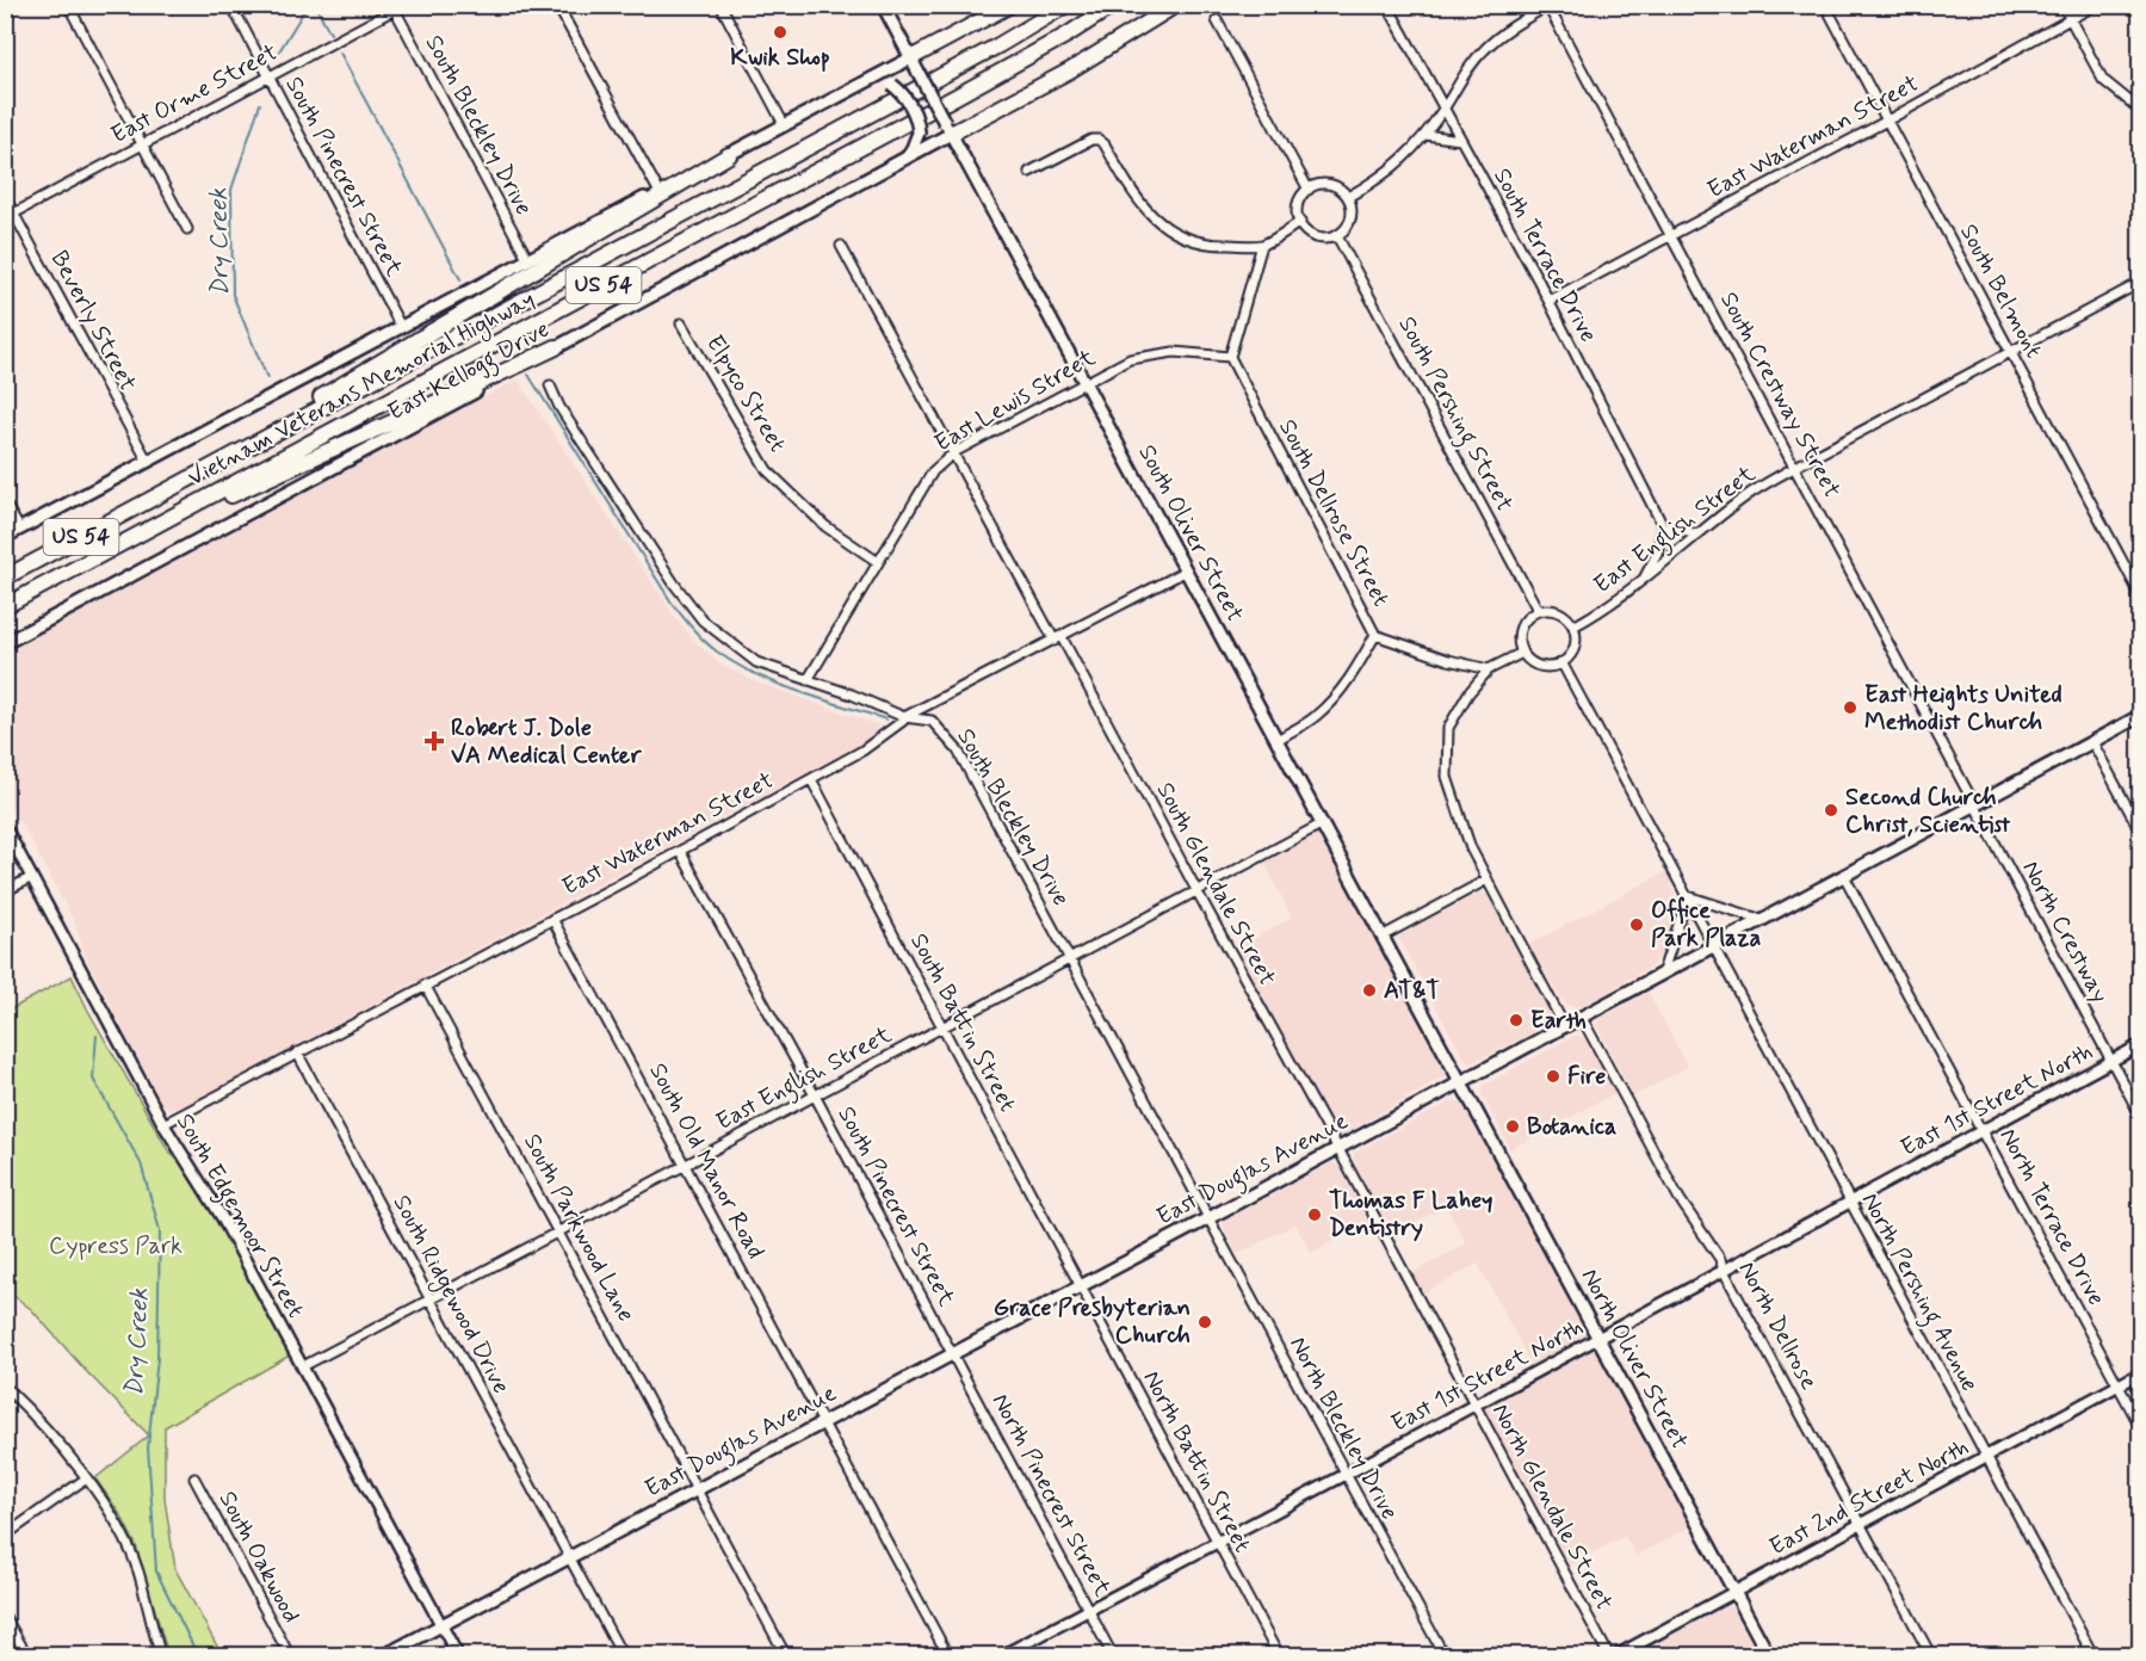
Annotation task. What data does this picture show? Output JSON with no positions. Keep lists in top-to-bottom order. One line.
{"streets":{"highway":["US 54","Vietnam Veterans Memorial Highway"],"main road":["East Kellogg Drive","South Oliver Street","East Douglas Avenue","North Oliver Street"],"street":["East Orme Street","South Bleckley Drive","East Waterman Street","South Pinecrest Street","South Terrace Drive","South Belmont","Beverly Street","Elpyco Street","South Crestway Street","East Lewis Street","South Pershing Street","South Dellrose Street","East English Street","South Glendale Street","North Crestway","South Battin Street","East 1st Street North","South Old Manor Road","South Edgemoor Street","North Terrace Drive","South Parkwood Lane","North Pershing Avenue","South Ridgewood Drive","North Dellrose","North Bleckley Drive","North Battin Street","North Pinecrest Street","East 2nd Street North","North Glendale Street","South Oakwood"]},"crossings":[["East Orme Street","South Bleckley Drive"],["East Orme Street","South Pinecrest Street"],["East Orme Street","Beverly Street"],["South Bleckley Drive","East Waterman Street"],["South Bleckley Drive","East Lewis Street"],["South Bleckley Drive","East English Street"],["South Bleckley Drive","East Douglas Avenue"],["South Bleckley Drive","North Bleckley Drive"],["East Waterman Street","South Pinecrest Street"],["East Waterman Street","South Terrace Drive"],["East Waterman Street","South Belmont"],["East Waterman Street","South Crestway Street"],["East Waterman Street","South Oliver Street"],["East Waterman Street","South Glendale Street"],["East Waterman Street","South Battin Street"],["East Waterman Street","South Old Manor Road"],["East Waterman Street","South Edgemoor Street"],["East Waterman Street","South Parkwood Lane"],["East Waterman Street","South Ridgewood Drive"],["South Pinecrest Street","East English Street"],["South Pinecrest Street","East Douglas Avenue"],["South Pinecrest Street","North Pinecrest Street"],["South Belmont","East English Street"],["East Kellogg Drive","South Oliver Street"],["Elpyco Street","East Lewis Street"],["South Crestway Street","East English Street"],["South Crestway Street","North Crestway"],["South Crestway Street","East Douglas Avenue"],["East Lewis Street","South Dellrose Street"],["East Lewis Street","South Oliver Street"],["East Lewis Street","South Glendale Street"],["South Pershing Street","East English Street"],["East English Street","South Oliver Street"],["East English Street","South Glendale Street"],["East English Street","South Battin Street"],["East English Street","South Old Manor Road"],["East English Street","South Edgemoor Street"],["East English Street","South Parkwood Lane"],["East English Street","South Ridgewood Drive"],["South Oliver Street","East Douglas Avenue"],["South Oliver Street","North Oliver Street"],["South Glendale Street","East Douglas Avenue"],["South Glendale Street","North Glendale Street"],["North Crestway","East 1st Street North"],["North Crestway","East Douglas Avenue"],["South Battin Street","East Douglas Avenue"],["South Battin Street","North Battin Street"],["East 1st Street North","North Terrace Drive"],["East 1st Street North","North Pershing Avenue"],["East 1st Street North","North Dellrose"],["East 1st Street North","North Oliver Street"],["East 1st Street North","North Bleckley Drive"],["East 1st Street North","North Battin Street"],["East 1st Street North","North Pinecrest Street"],["East 1st Street North","North Glendale Street"],["South Old Manor Road","East Douglas Avenue"],["East Douglas Avenue","South Edgemoor Street"],["East Douglas Avenue","North Terrace Drive"],["East Douglas Avenue","South Parkwood Lane"],["East Douglas Avenue","North Pershing Avenue"],["East Douglas Avenue","South Ridgewood Drive"],["East Douglas Avenue","North Dellrose"],["East Douglas Avenue","North Oliver Street"],["East Douglas Avenue","North Bleckley Drive"],["East Douglas Avenue","North Battin Street"],["East Douglas Avenue","North Pinecrest Street"],["East Douglas Avenue","North Glendale Street"],["North Terrace Drive","East 2nd Street North"],["North Pershing Avenue","East 2nd Street North"],["North Dellrose","East 2nd Street North"],["North Oliver Street","East 2nd Street North"]],"water":["Dry Creek"],"parks":["Cypress Park"],"places":{"other":["Kwik Shop","East Heights United Methodist Church","Second Church Christ, Scientist","Office Park Plaza","AT&T","Earth","Fire","Botanica","Thomas F Lahey Dentistry","Grace Presbyterian Church"],"health":["Robert J. Dole VA Medical Center"]}}
